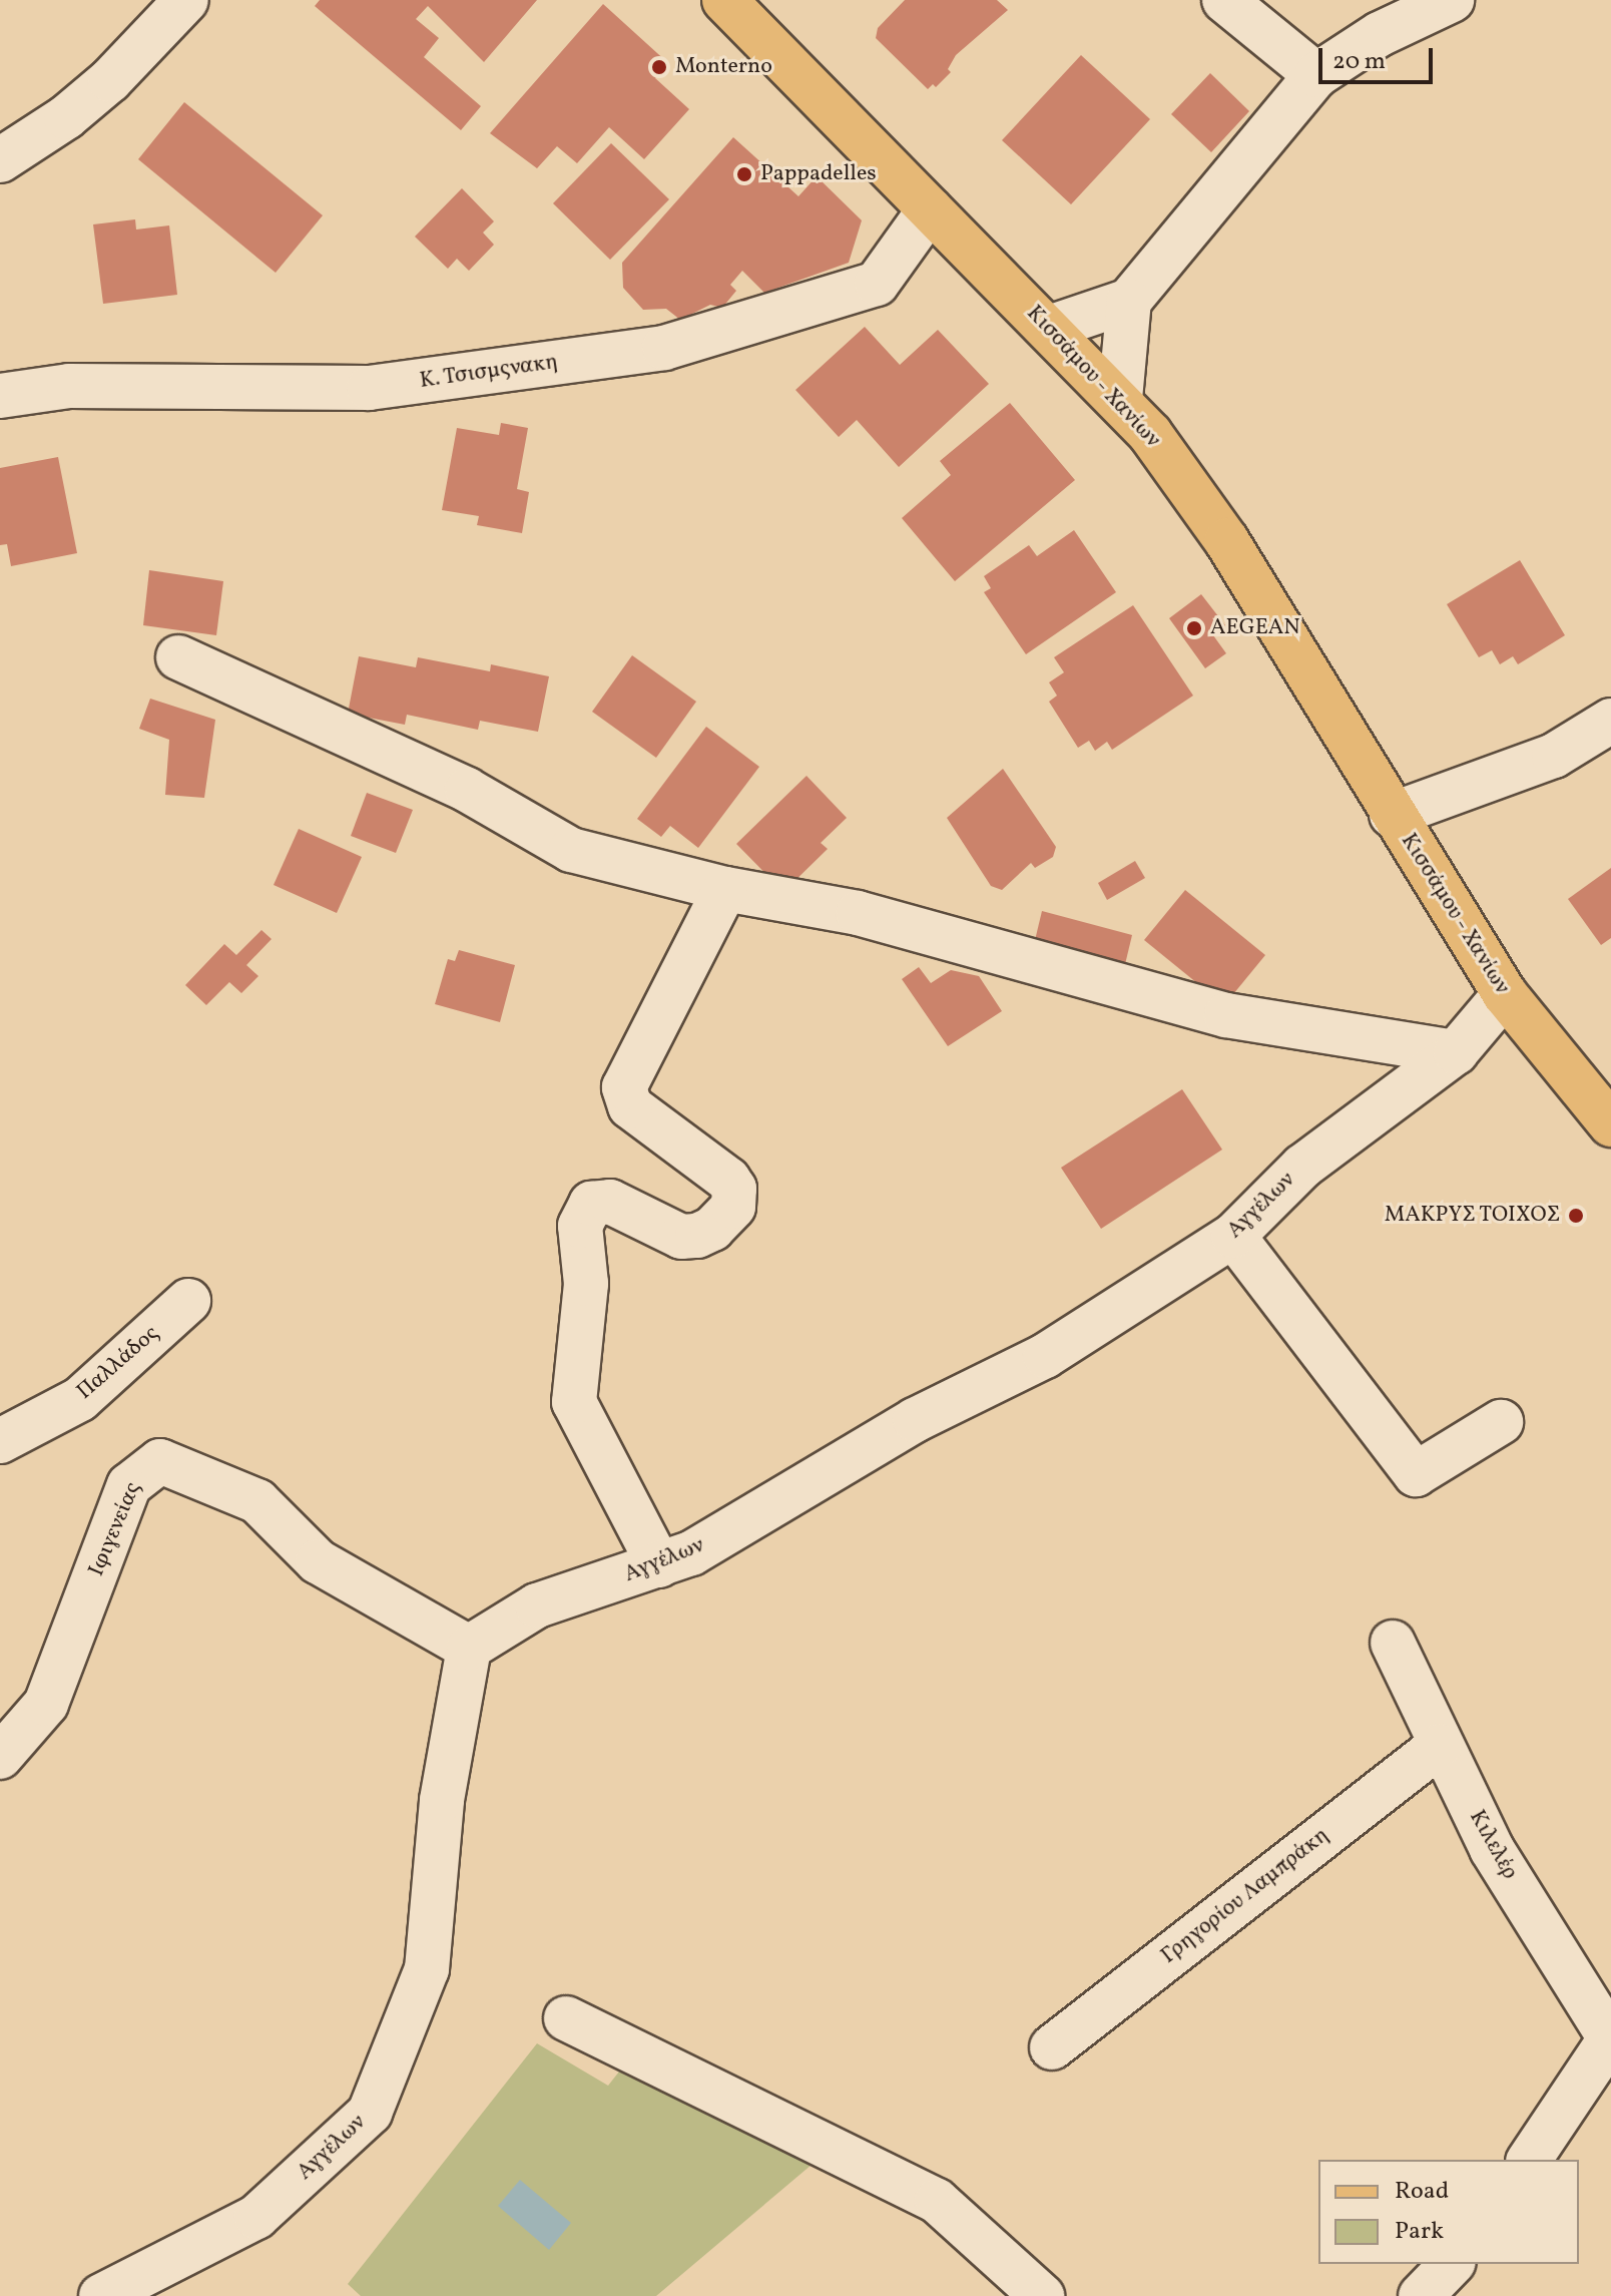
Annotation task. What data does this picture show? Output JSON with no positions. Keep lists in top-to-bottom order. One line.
{"streets":{"main road":["Κισσάμου - Χανίων"],"street":["Κ. Τσισμςνακη","Αγγέλων","Παλλάδος","Ιφιγενείας","Κιλελέρ","Γρηγορίου Λαμπράκη"]},"crossings":[["Κ. Τσισμςνακη","Κισσάμου - Χανίων"],["Κισσάμου - Χανίων","Αγγέλων"],["Αγγέλων","Ιφιγενείας"],["Κιλελέρ","Γρηγορίου Λαμπράκη"]],"places":["Monterno","Pappadelles","AEGEAN","ΜΑΚΡΥΣ ΤΟΙΧΟΣ"],"legend":["Road","Park"],"scale_bar":"20 m"}
